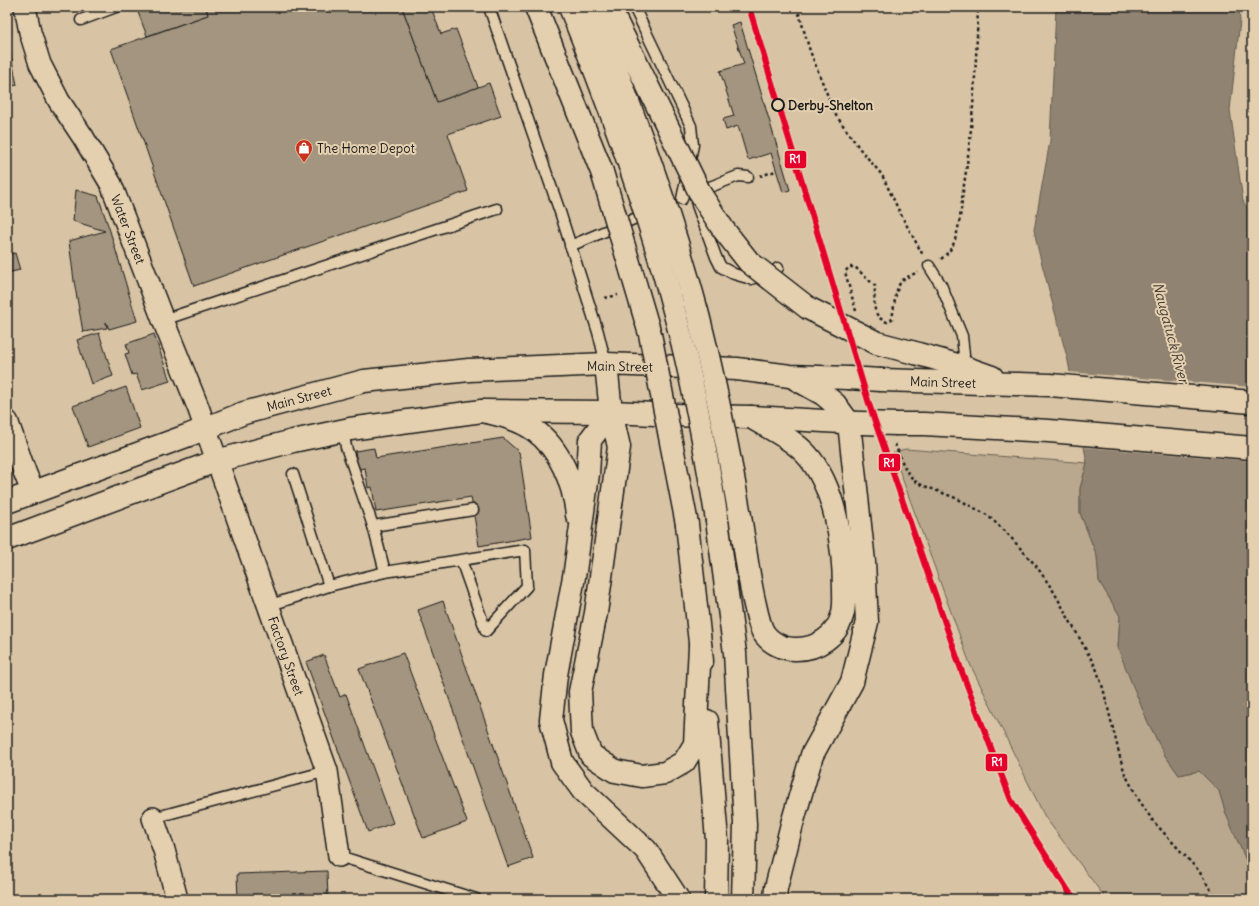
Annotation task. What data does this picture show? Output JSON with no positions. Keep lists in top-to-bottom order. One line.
{"streets":{"main road":["Main Street"],"street":["Water Street","Factory Street"]},"crossings":[["Water Street","Main Street"],["Water Street","Factory Street"]],"water":["Naugatuck River"],"places":{"other":["Derby-Shelton"],"shop":["The Home Depot"]},"lines":["transit line R1"]}
